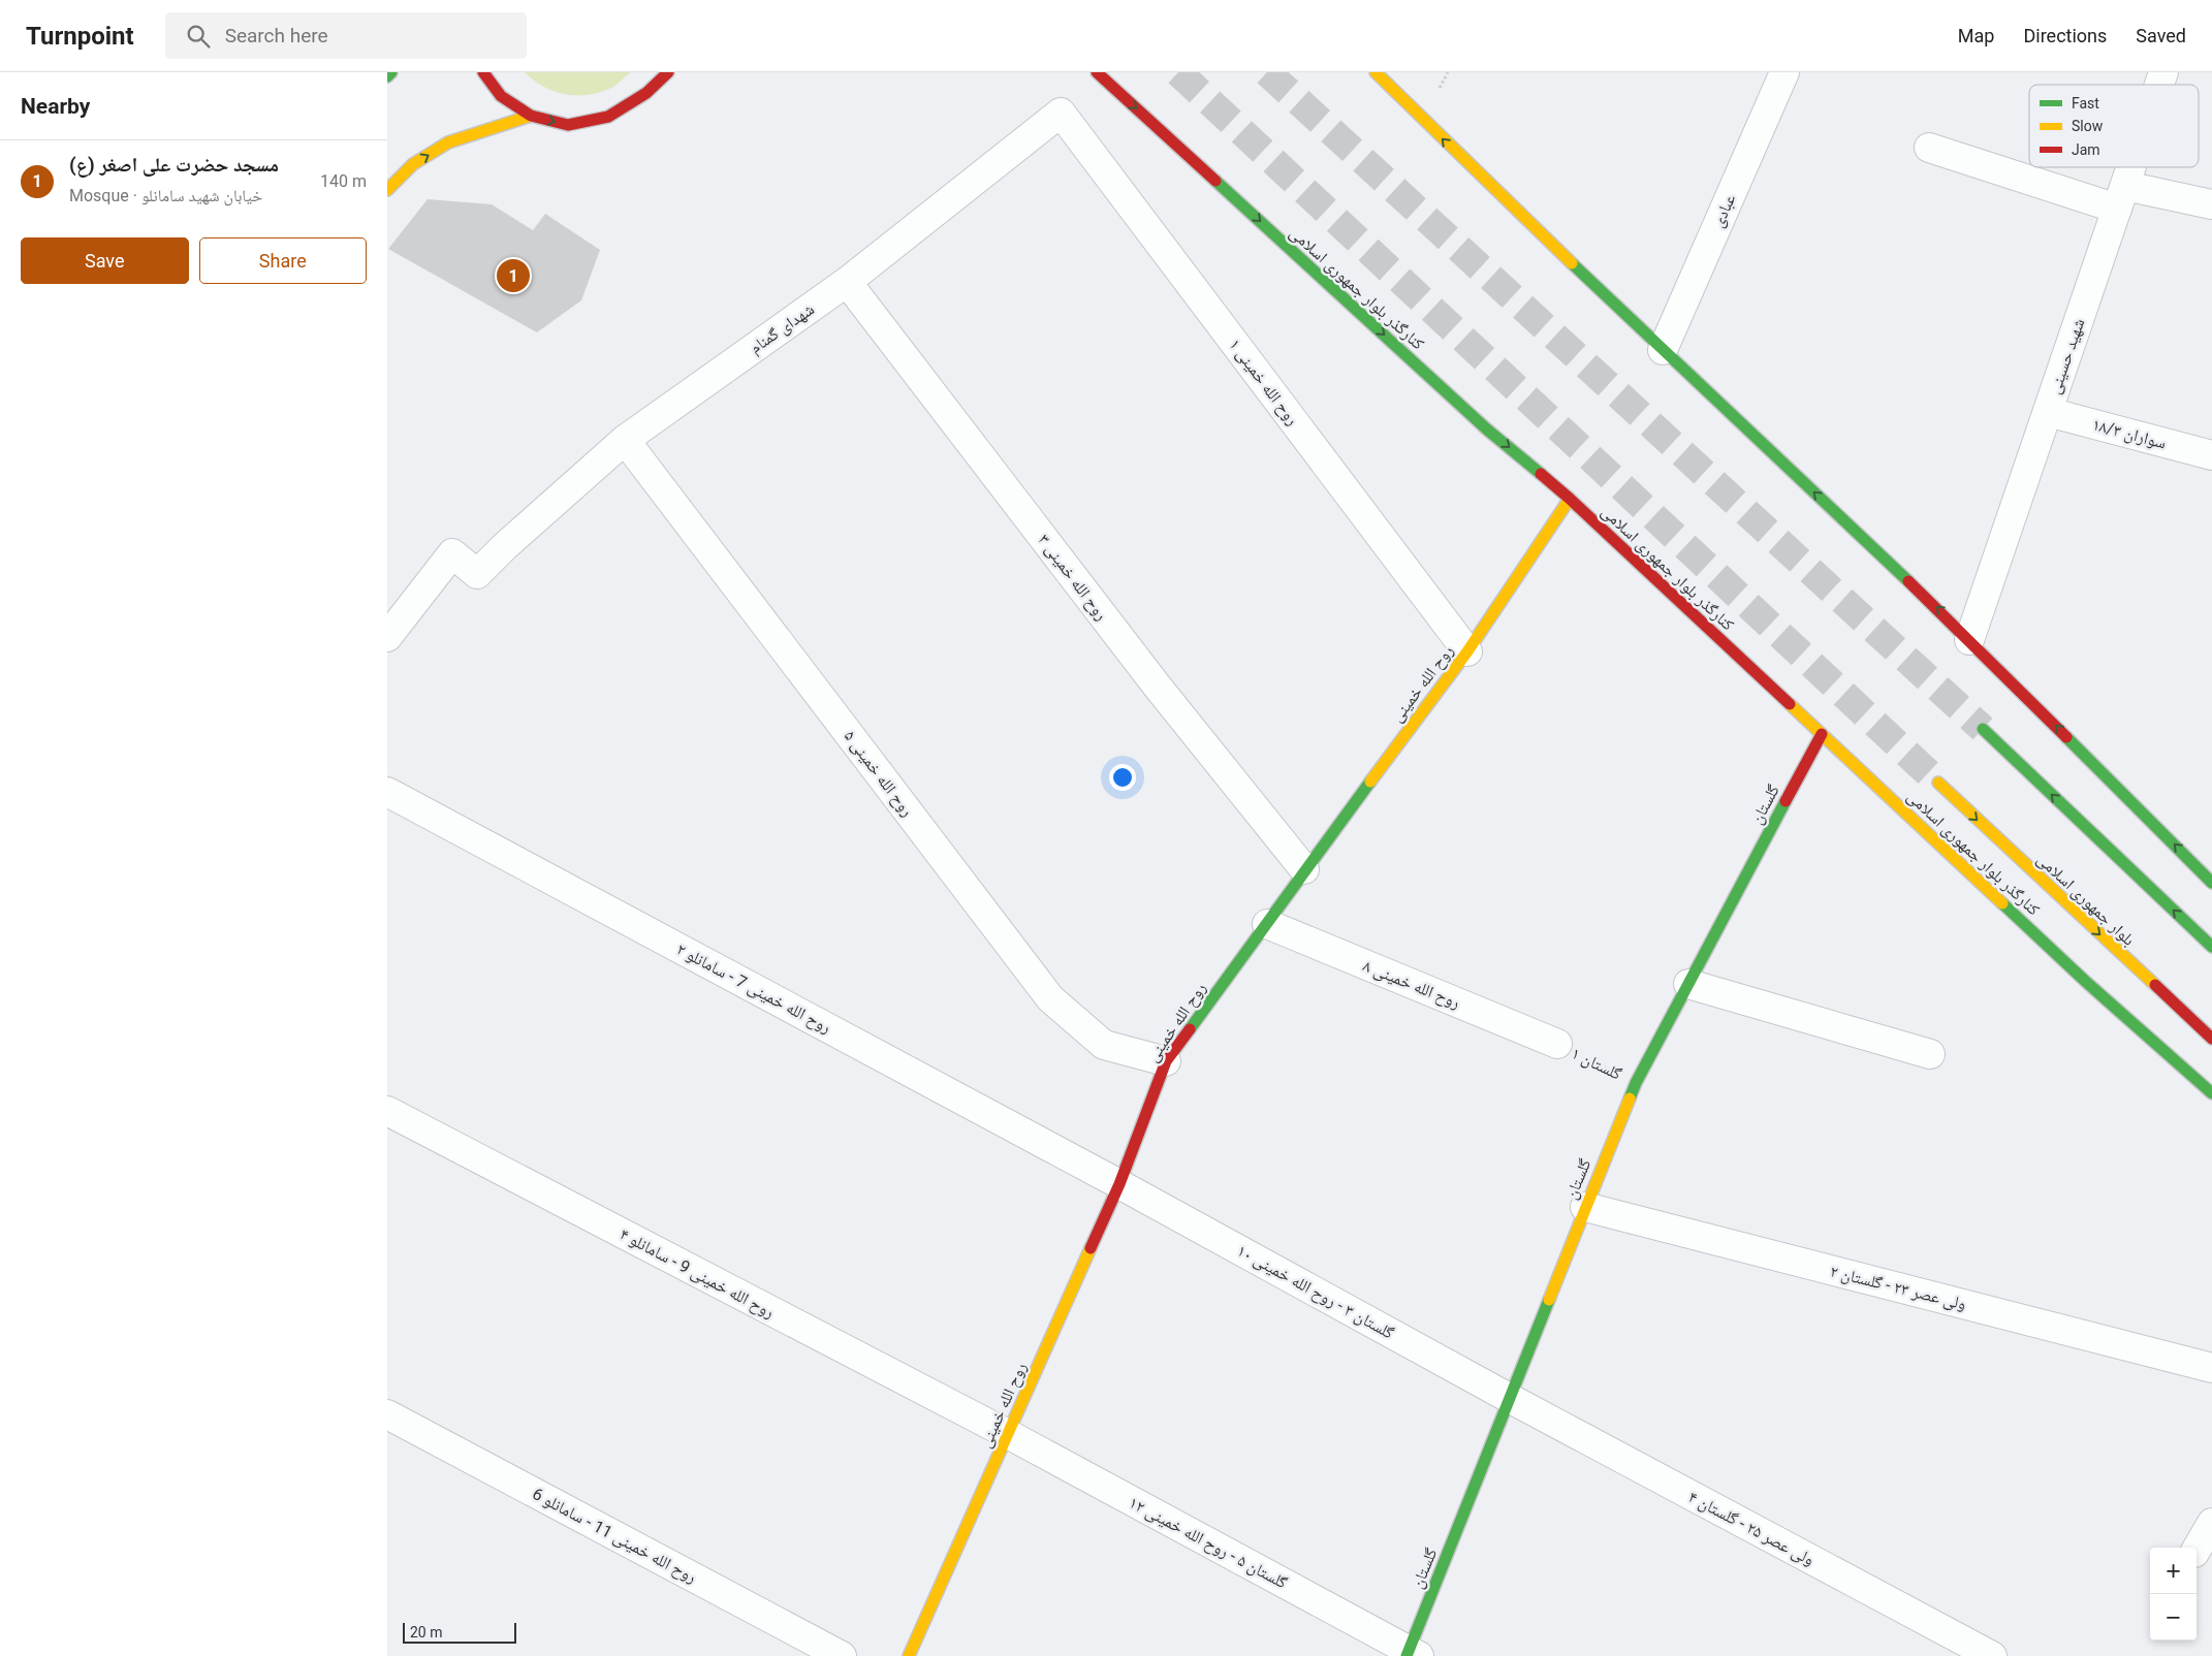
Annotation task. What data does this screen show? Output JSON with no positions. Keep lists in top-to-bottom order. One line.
{"streets":{"main road":["کنارگذر بلوار جمهوری اسلامی","روح الله خمینی","گلستان","بلوار جمهوری اسلامی"],"street":["عبادی","شهدای گمنام","شهید حسینی","روح الله خمینی ۱","سواران ۱۸/۳","روح الله خمینی ۳","روح الله خمینی ۵","روح الله خمینی ۸","روح الله خمینی 7 - سامانلو ۲","روح الله خمینی 9 - سامانلو ۴","ولی عصر ۲۳ - گلستان ۲","گلستان ۳ - روح الله خمینی ۱۰","ولی عصر ۲۵ - گلستان ۴","روح الله خمینی 11 - سامانلو 6","گلستان ۵ - روح الله خمینی ۱۲"],"path":["گلستان ۱"]},"crossings":[["کنارگذر بلوار جمهوری اسلامی","روح الله خمینی"],["کنارگذر بلوار جمهوری اسلامی","گلستان"],["شهدای گمنام","روح الله خمینی ۱"],["شهدای گمنام","روح الله خمینی ۳"],["شهدای گمنام","روح الله خمینی ۵"],["شهید حسینی","سواران ۱۸/۳"],["روح الله خمینی ۱","روح الله خمینی"],["روح الله خمینی ۳","روح الله خمینی"],["روح الله خمینی","روح الله خمینی ۵"],["روح الله خمینی","روح الله خمینی ۸"],["روح الله خمینی","روح الله خمینی 7 - سامانلو ۲"],["روح الله خمینی","روح الله خمینی 9 - سامانلو ۴"],["روح الله خمینی","گلستان ۳ - روح الله خمینی ۱۰"],["روح الله خمینی","گلستان ۵ - روح الله خمینی ۱۲"],["گلستان","گلستان ۱"],["گلستان","ولی عصر ۲۳ - گلستان ۲"],["گلستان","گلستان ۳ - روح الله خمینی ۱۰"],["گلستان","ولی عصر ۲۵ - گلستان ۴"],["گلستان","گلستان ۵ - روح الله خمینی ۱۲"],["روح الله خمینی ۸","گلستان ۱"],["روح الله خمینی 7 - سامانلو ۲","گلستان ۳ - روح الله خمینی ۱۰"],["روح الله خمینی 9 - سامانلو ۴","گلستان ۵ - روح الله خمینی ۱۲"],["گلستان ۳ - روح الله خمینی ۱۰","ولی عصر ۲۵ - گلستان ۴"]],"one_way":["کنارگذر بلوار جمهوری اسلامی"],"legend":["Fast","Slow","Jam"],"scale_bar":"20 m","page":{"header":"Turnpoint","search":"Search here","nav":["Map","Directions","Saved"],"heading":"Nearby","list":[{"mark":"1","name":"مسجد حضرت علی اصغر (ع)","note":"Mosque · خیابان شهید سامانلو","value":"140 m"}],"buttons":["Save","Share"],"pins":"1","map_buttons":["+","−"],"scale":"20 m"}}
